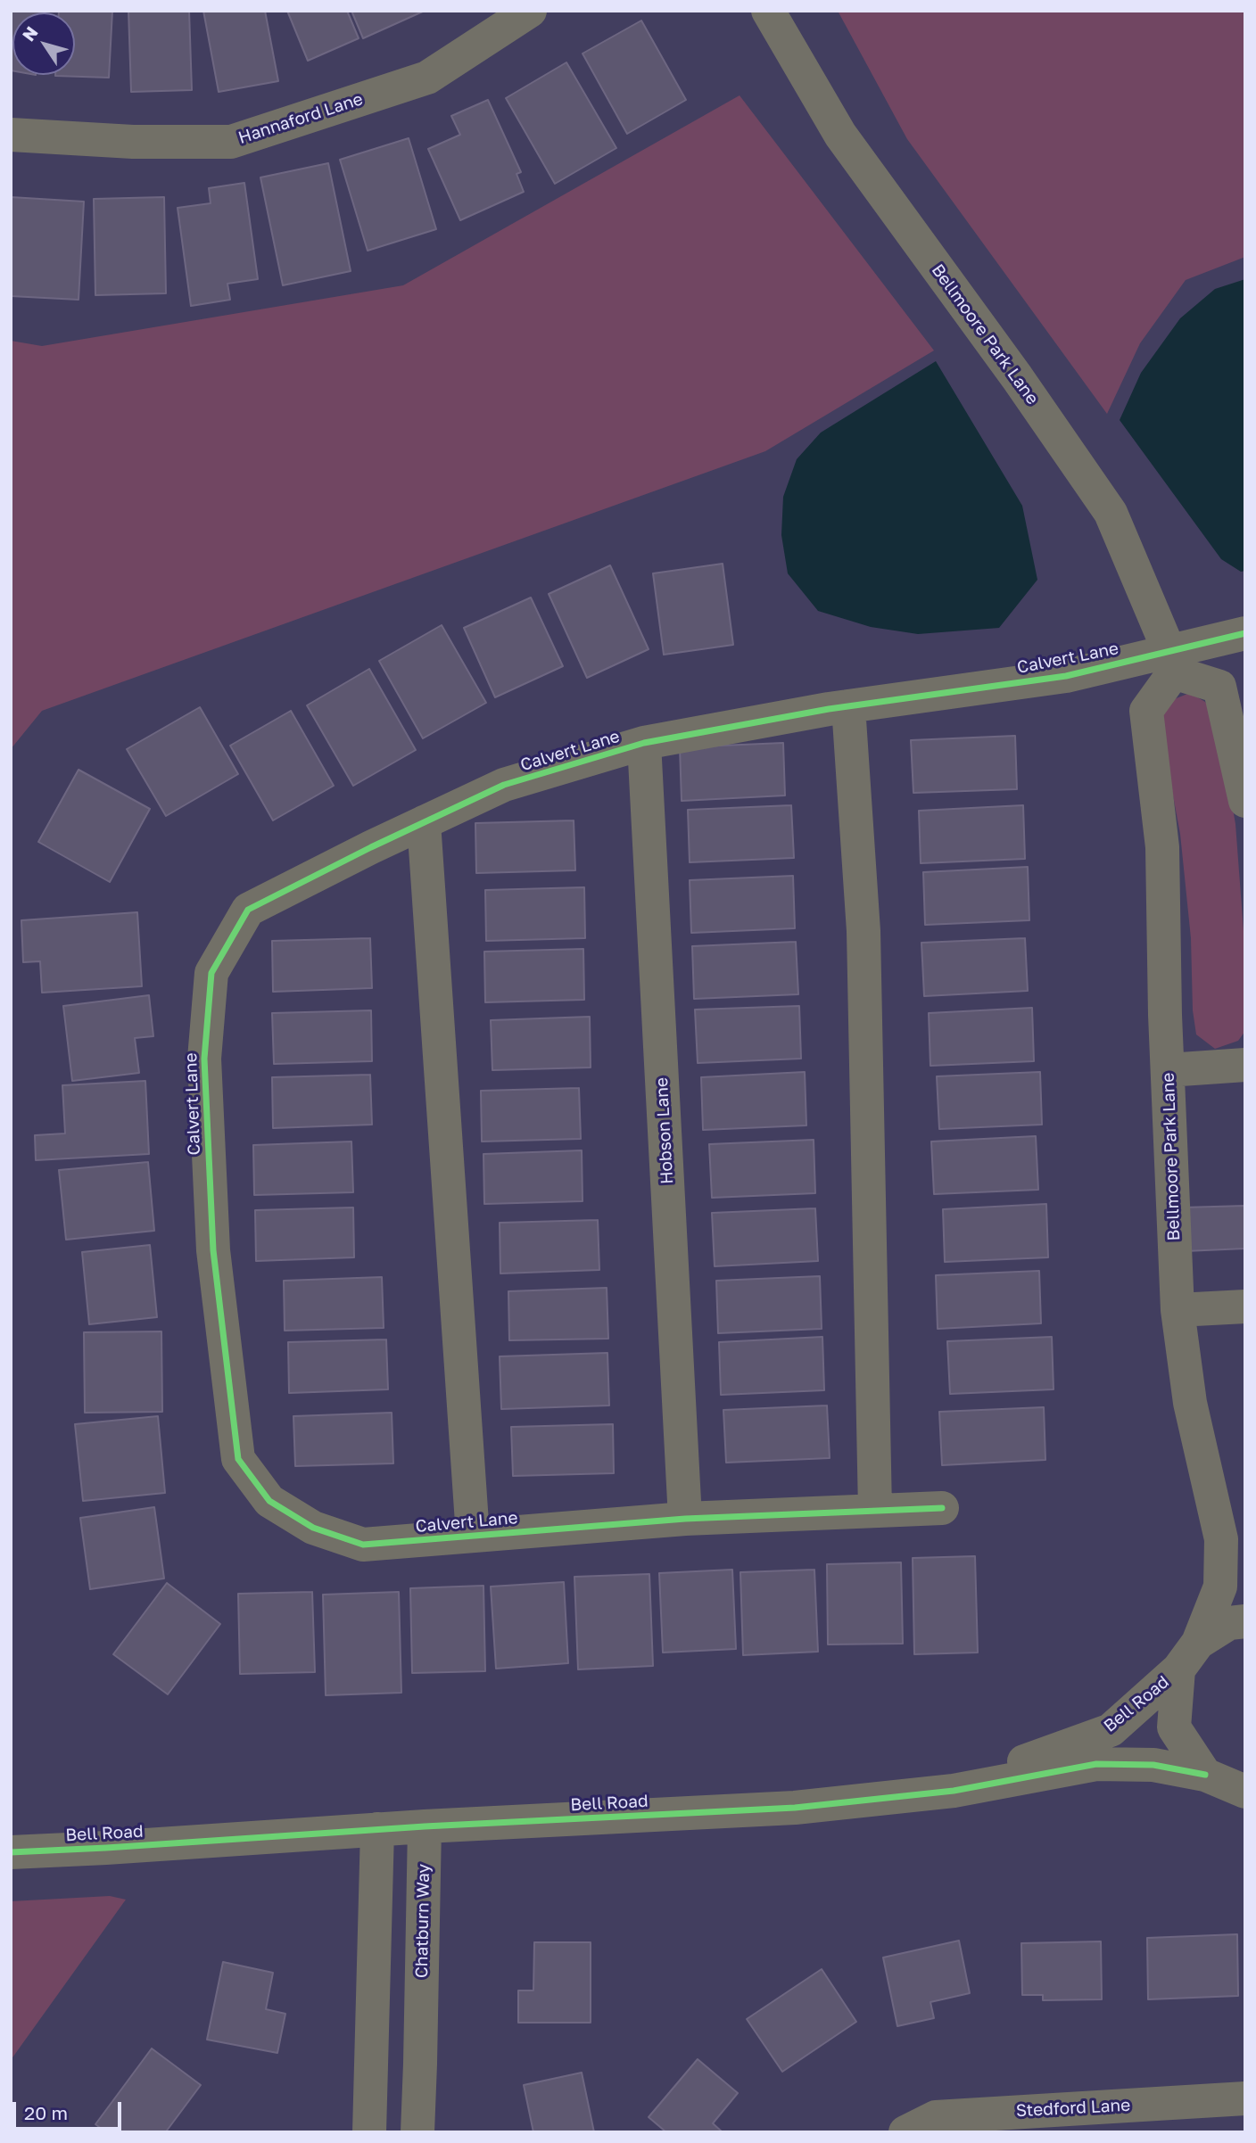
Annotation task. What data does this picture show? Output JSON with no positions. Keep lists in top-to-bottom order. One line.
{"streets":{"street":["Hannaford Lane","Bellmoore Park Lane","Calvert Lane","Hobson Lane","Bell Road","Chatburn Way","Stedford Lane"]},"crossings":[["Bellmoore Park Lane","Calvert Lane"],["Bellmoore Park Lane","Bell Road"],["Calvert Lane","Hobson Lane"],["Bell Road","Chatburn Way"]],"scale_bar":"20 m","north":"top left"}
